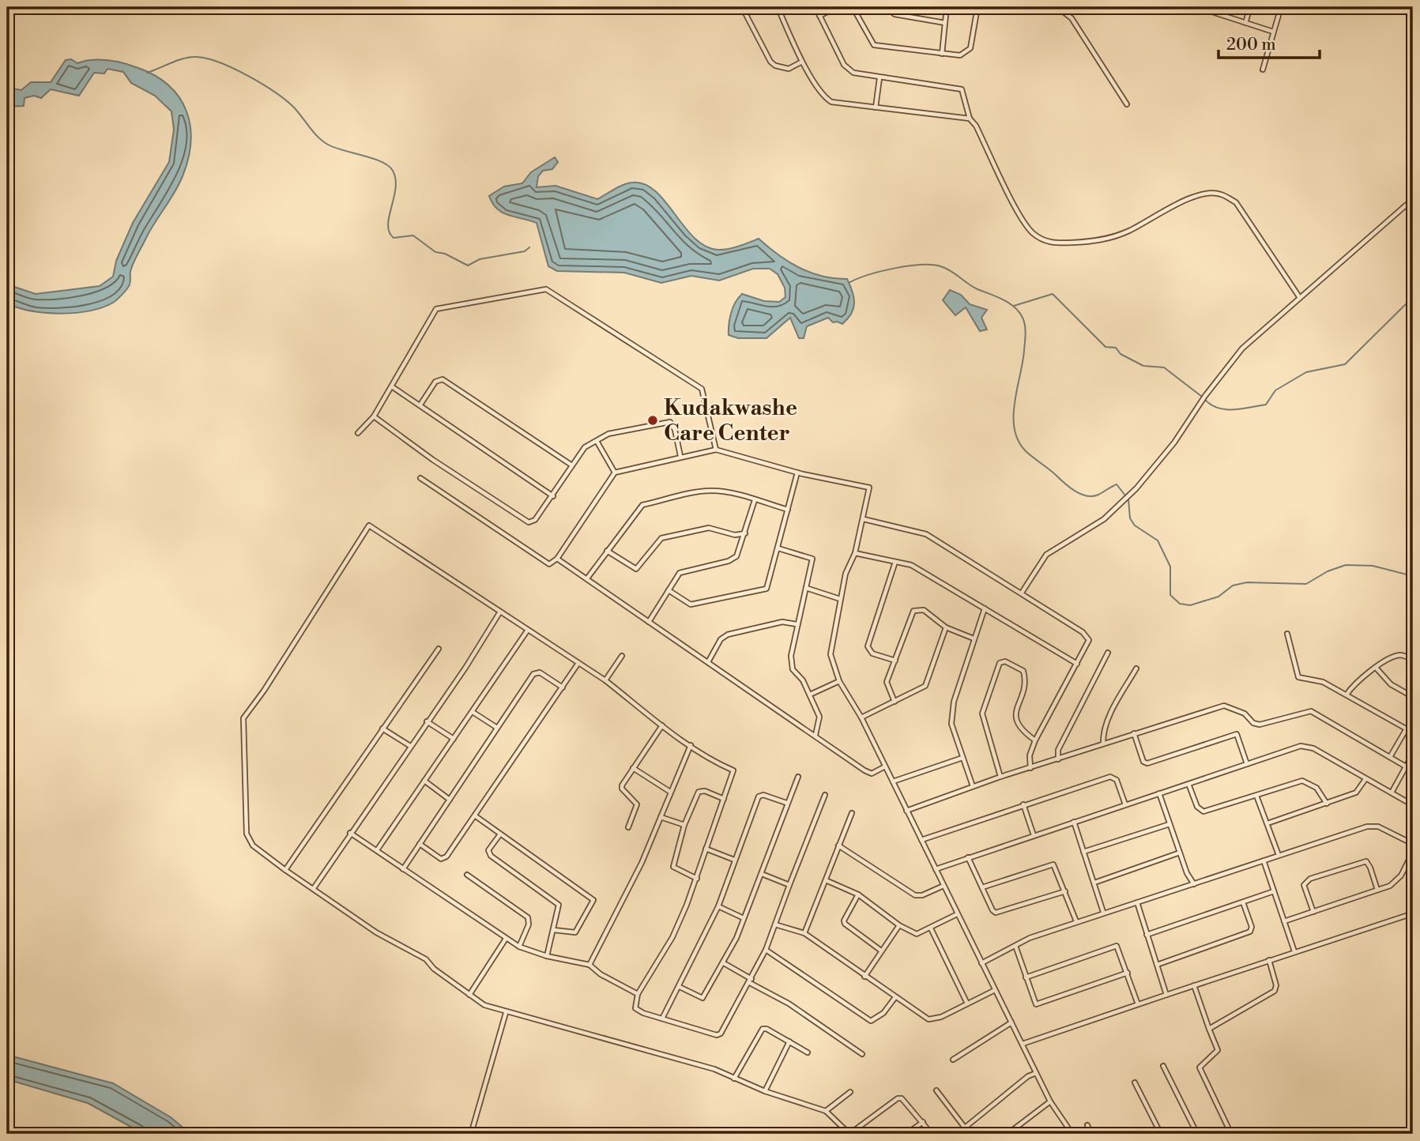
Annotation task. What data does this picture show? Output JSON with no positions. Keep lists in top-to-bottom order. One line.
{"places":["Kudakwashe Care Center"],"scale_bar":"200 m"}
